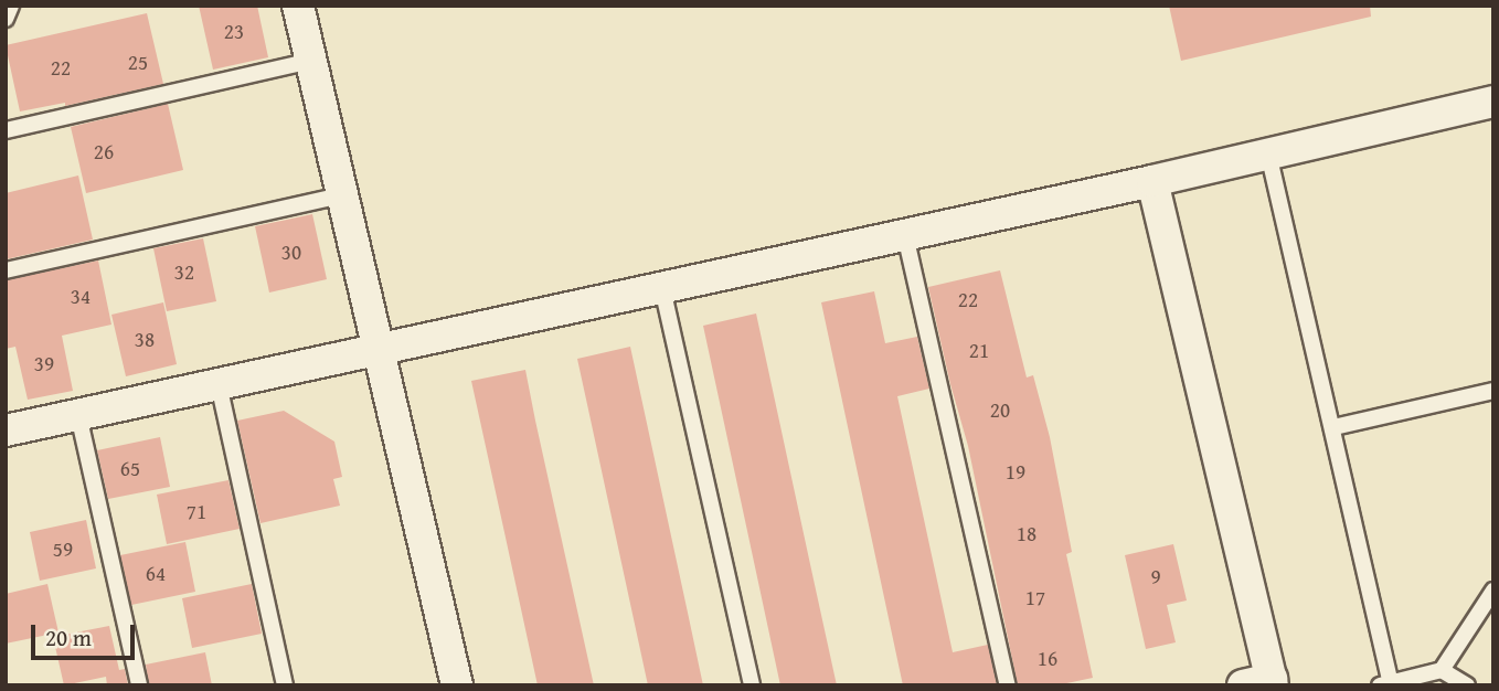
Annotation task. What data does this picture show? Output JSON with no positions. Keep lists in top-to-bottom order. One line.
{"house_numbers":["23","25","22","26","30","32","34","22","38","21","39","20","65","19","71","18","59","64","9","17","16"],"scale_bar":"20 m"}
